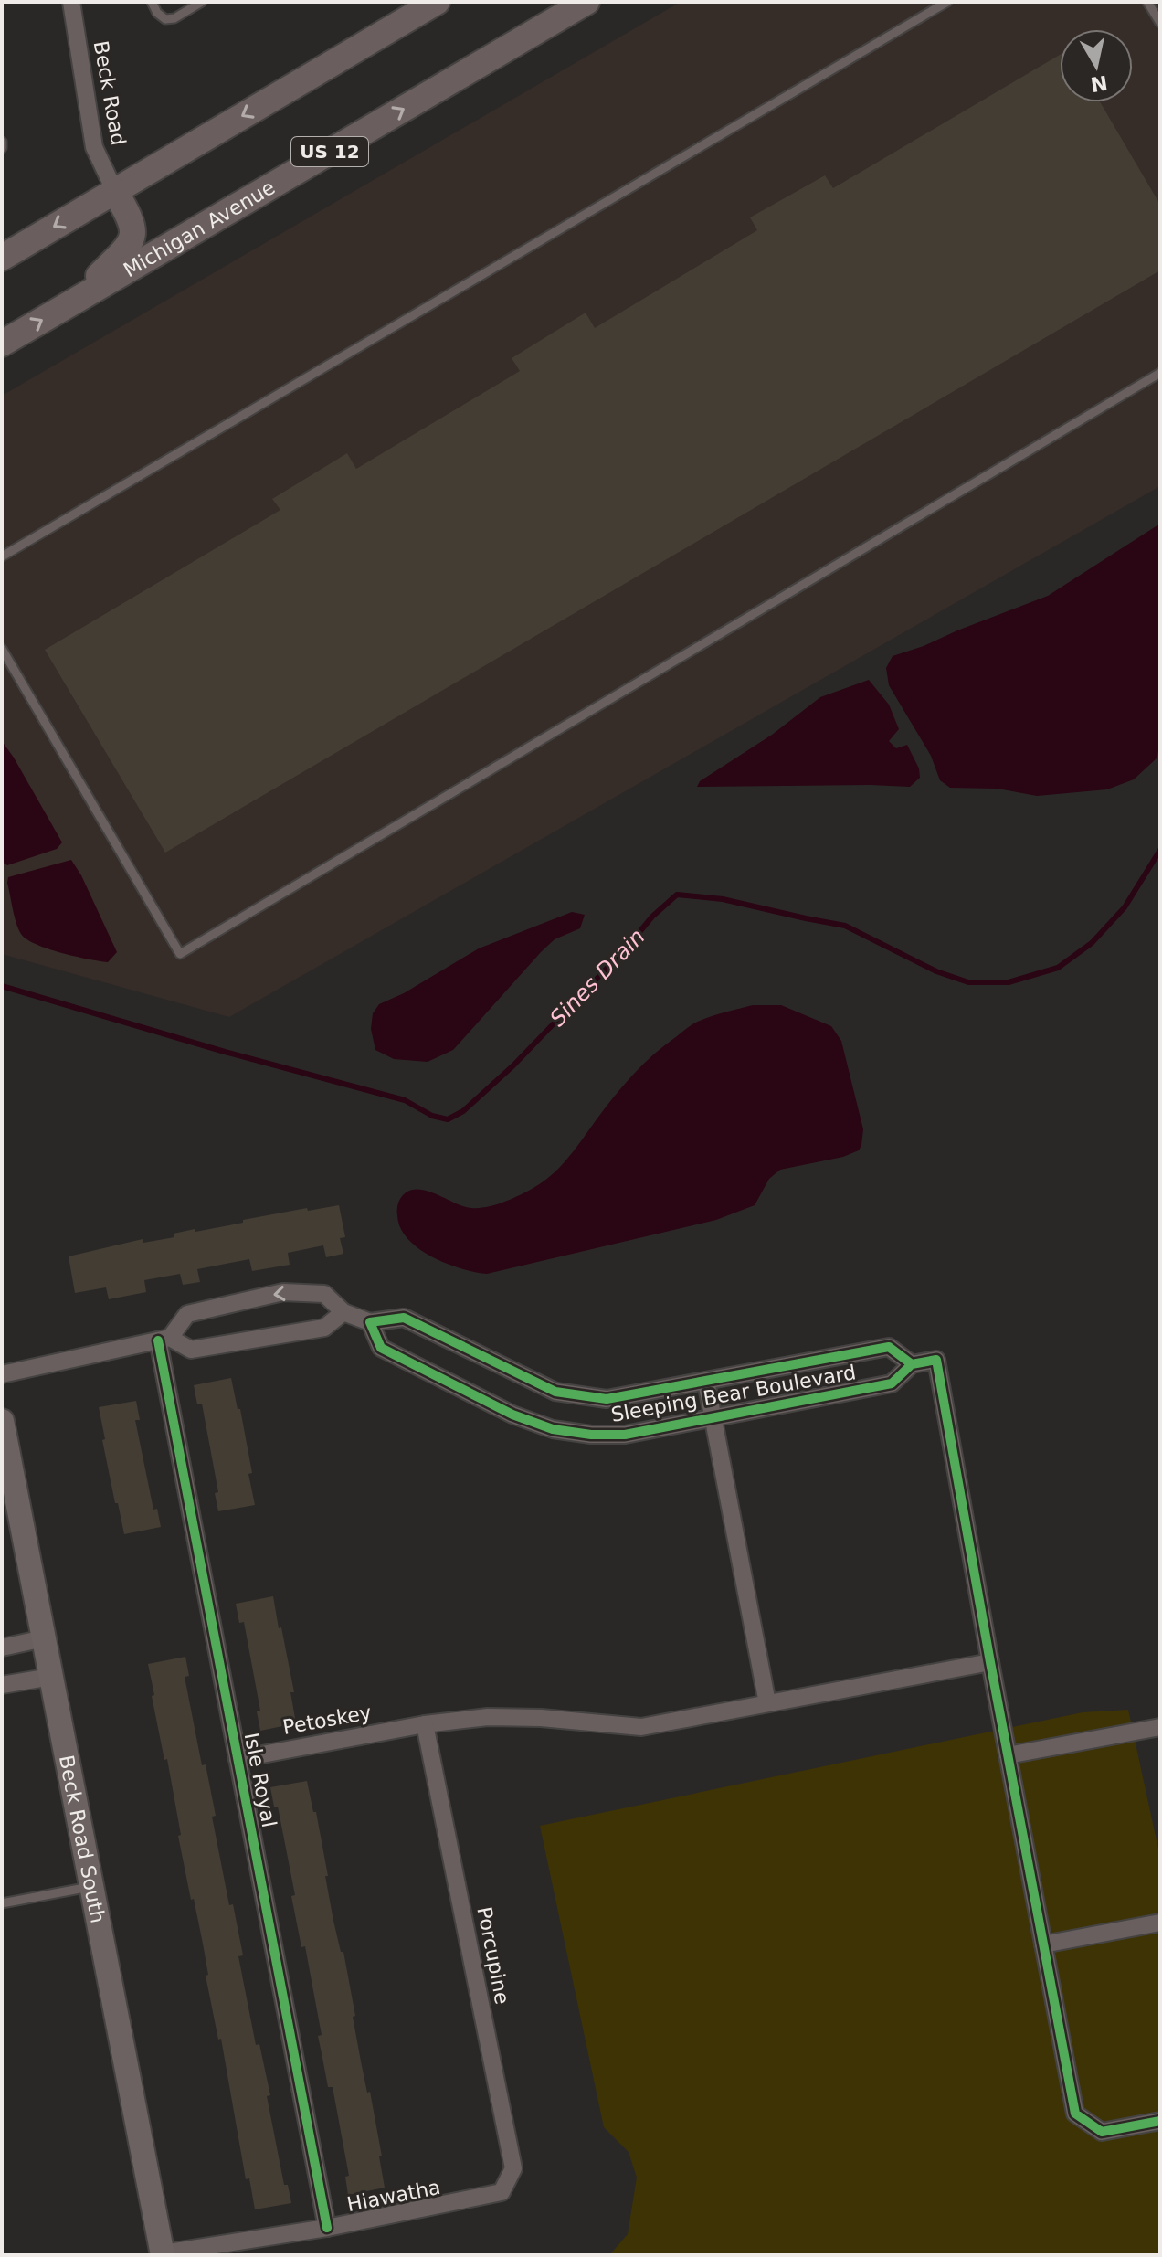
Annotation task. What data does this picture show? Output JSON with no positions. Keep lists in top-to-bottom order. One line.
{"streets":{"main road":["US 12","Michigan Avenue","Beck Road South"],"street":["Beck Road","Sleeping Bear Boulevard","Petoskey","Isle Royal","Porcupine","Hiawatha"]},"crossings":[["Sleeping Bear Boulevard","Petoskey"],["Sleeping Bear Boulevard","Isle Royal"],["Petoskey","Isle Royal"],["Petoskey","Porcupine"],["Isle Royal","Hiawatha"],["Beck Road South","Hiawatha"],["Porcupine","Hiawatha"]],"water":["Sines Drain"],"north":"bottom"}
